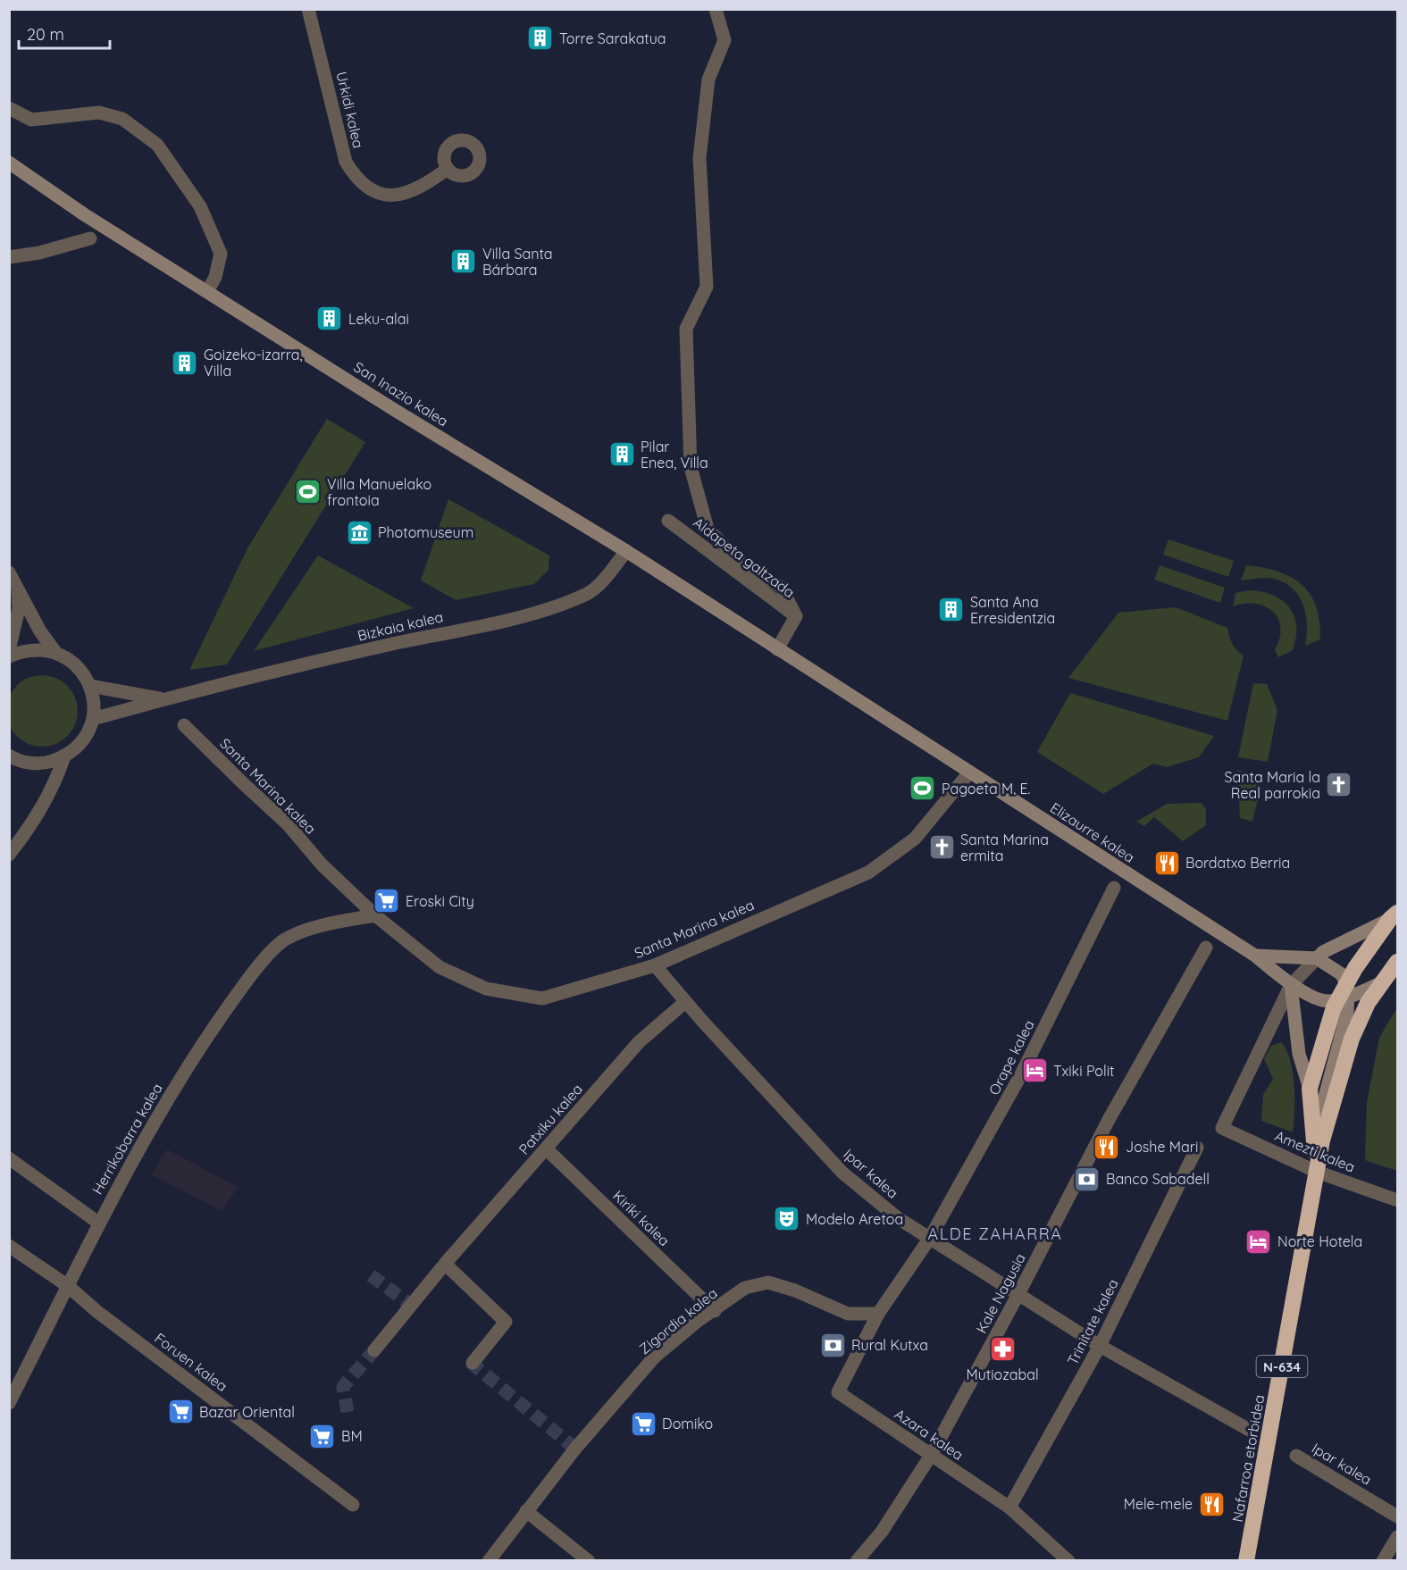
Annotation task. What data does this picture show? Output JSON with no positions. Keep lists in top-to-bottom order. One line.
{"streets":{"highway":["N-634","Nafarroa etorbidea"],"main road":["San Inazio kalea","Elizaurre kalea"],"street":["Urkidi kalea","Aldapeta galtzada","Bizkaia kalea","Santa Marina kalea","Orape kalea","Patxiku kalea","Herrikobarra kalea","Amezti kalea","Ipar kalea","Kiriki kalea","Kale Nagusia","Zigordia kalea","Trinitate kalea","Foruen kalea","Azara kalea"]},"crossings":[["San Inazio kalea","Aldapeta galtzada"],["San Inazio kalea","Bizkaia kalea"],["San Inazio kalea","Elizaurre kalea"],["Aldapeta galtzada","Elizaurre kalea"],["Santa Marina kalea","Elizaurre kalea"],["Santa Marina kalea","Herrikobarra kalea"],["Santa Marina kalea","Ipar kalea"],["Elizaurre kalea","Amezti kalea"],["Elizaurre kalea","N-634"],["Orape kalea","Ipar kalea"],["Patxiku kalea","Ipar kalea"],["Patxiku kalea","Kiriki kalea"],["Herrikobarra kalea","Foruen kalea"],["Amezti kalea","N-634"],["Amezti kalea","Nafarroa etorbidea"],["Ipar kalea","Kale Nagusia"],["Ipar kalea","Trinitate kalea"],["Kiriki kalea","Zigordia kalea"],["Kale Nagusia","Azara kalea"],["Zigordia kalea","Azara kalea"],["Trinitate kalea","Azara kalea"],["N-634","Nafarroa etorbidea"]],"districts":["ALDE ZAHARRA"],"places":{"building":["Torre Sarakatua","Villa Santa Bárbara","Leku-alai","Goizeko-izarra, Villa","Pilar Enea, Villa","Santa Ana Erresidentzia"],"sports":["Villa Manuelako frontoia","Pagoeta M. E."],"museum":["Photomuseum"],"church":["Santa Maria la Real parrokia","Santa Marina ermita"],"restaurant":["Bordatxo Berria","Joshe Mari","Mele-mele"],"supermarket":["Eroski City","Bazar Oriental","Domiko","BM"],"hotel":["Txiki Polit","Norte Hotela"],"bank":["Banco Sabadell","Rural Kutxa"],"theatre":["Modelo Aretoa"],"pharmacy":["Mutiozabal"]},"scale_bar":"20 m"}
